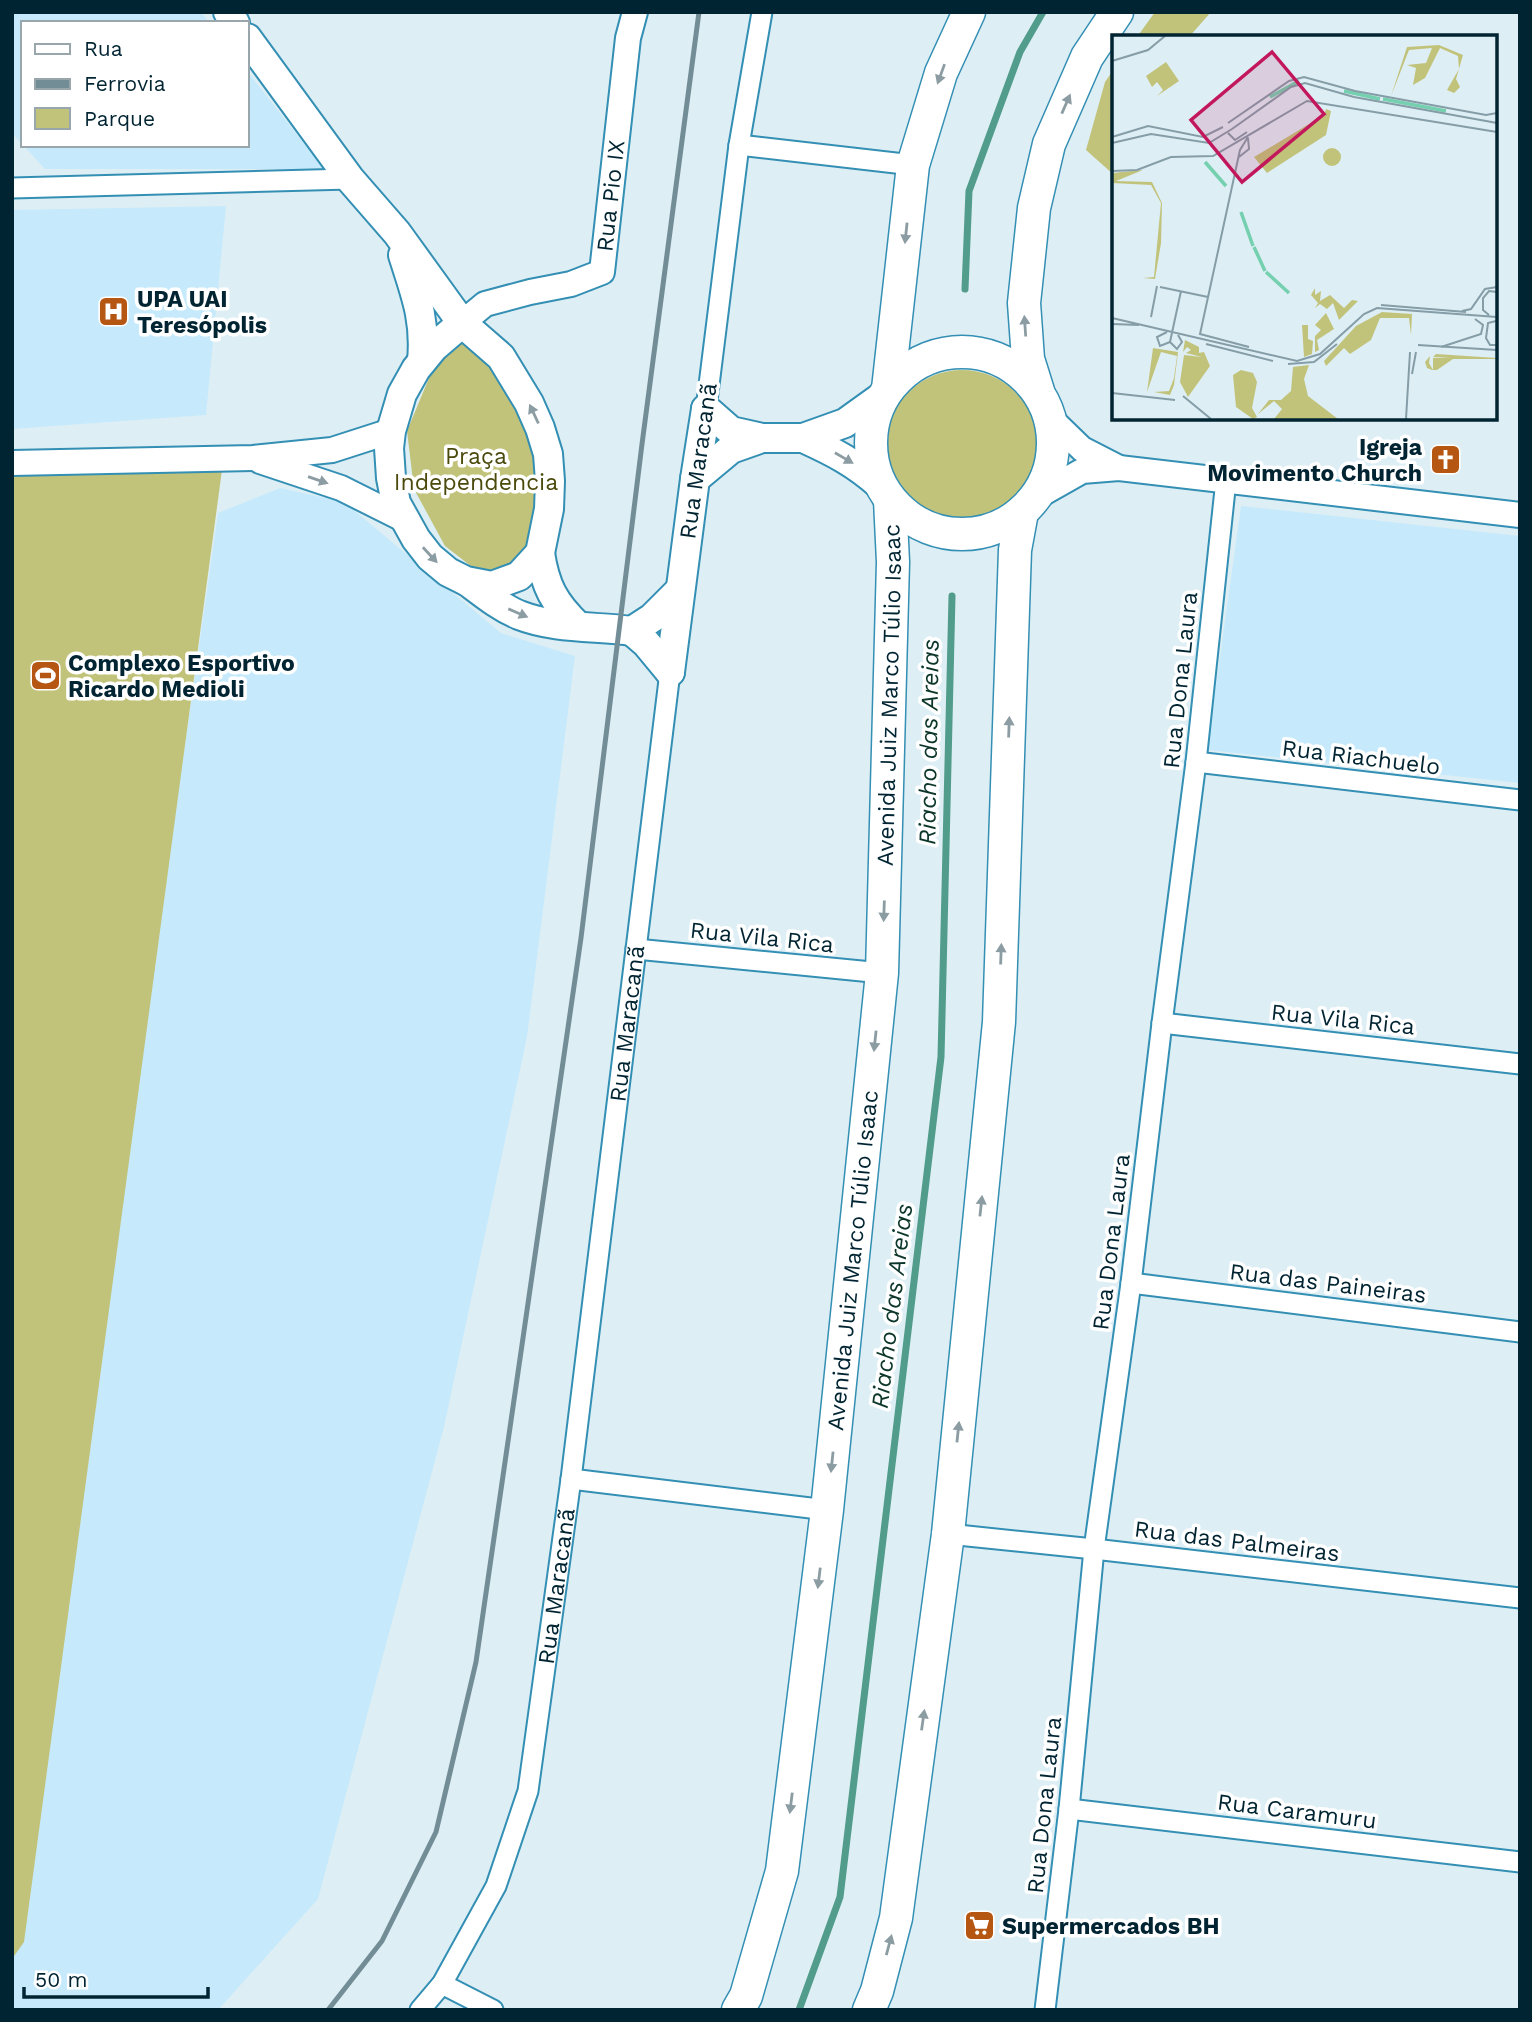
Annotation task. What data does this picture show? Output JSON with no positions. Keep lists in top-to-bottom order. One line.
{"streets":{"main road":["Rua Maracanã","Avenida Juiz Marco Túlio Isaac"],"street":["Rua Pio IX","Rua Dona Laura","Rua Riachuelo","Rua Vila Rica","Rua das Paineiras","Rua das Palmeiras","Rua Caramuru"]},"crossings":[["Rua Maracanã","Rua Vila Rica"],["Rua Dona Laura","Rua Riachuelo"],["Rua Dona Laura","Rua Vila Rica"],["Rua Dona Laura","Rua das Paineiras"],["Rua Dona Laura","Rua das Palmeiras"],["Rua Dona Laura","Rua Caramuru"],["Avenida Juiz Marco Túlio Isaac","Rua Vila Rica"]],"water":["Riacho das Areias"],"parks":["Praça Independencia"],"places":{"hospital":["UPA UAI Teresópolis"],"church":["Igreja Movimento Church"],"sports":["Complexo Esportivo Ricardo Medioli"],"supermarket":["Supermercados BH"]},"legend":["Rua","Ferrovia","Parque"],"scale_bar":"50 m"}
